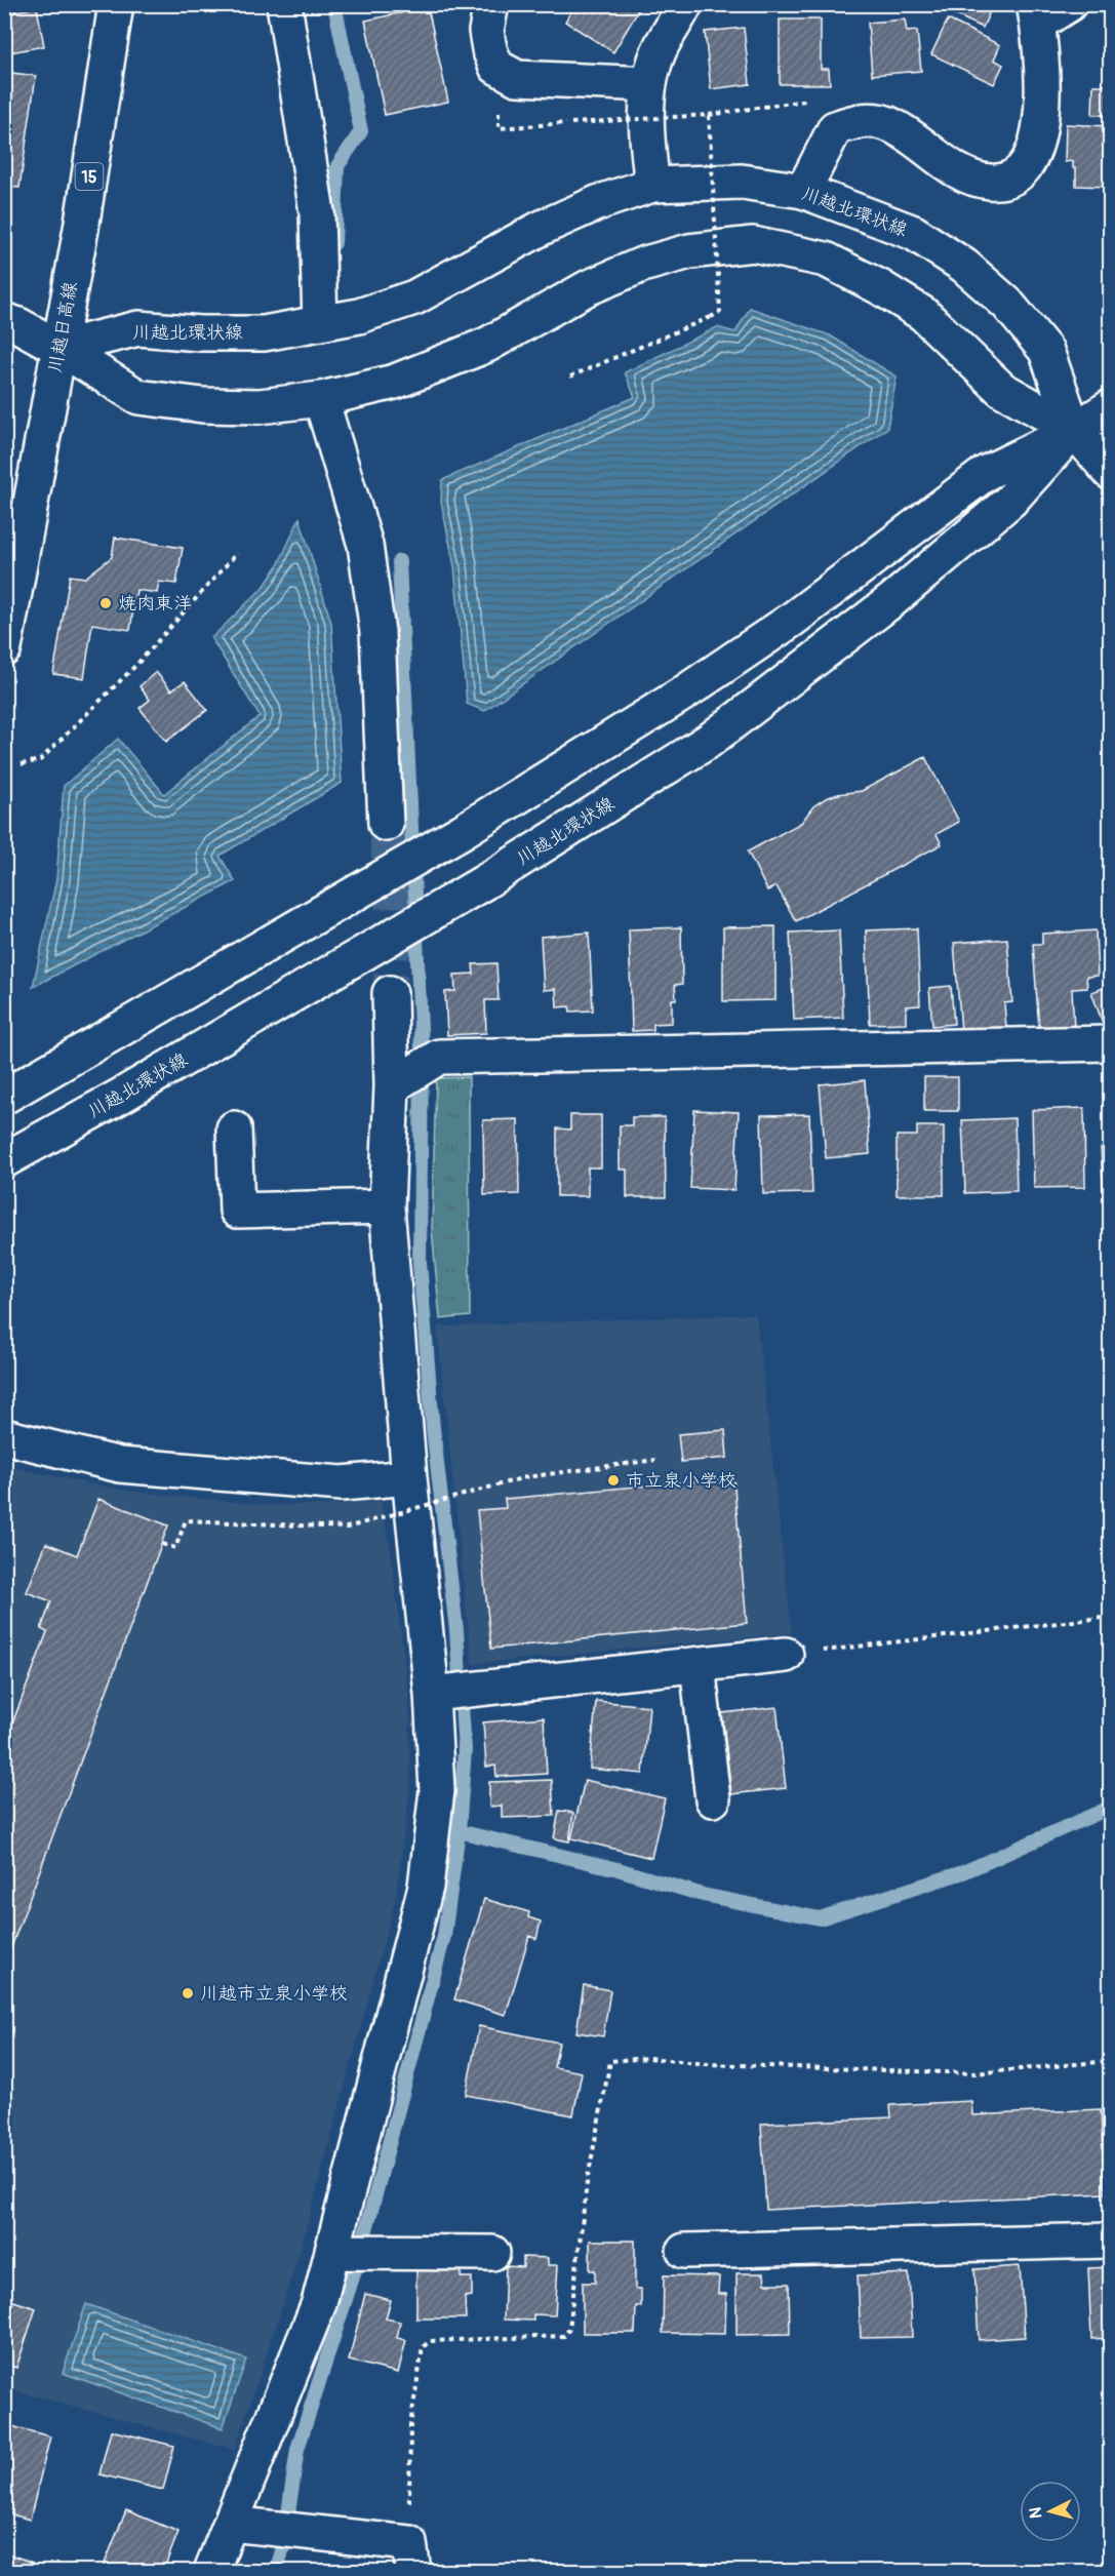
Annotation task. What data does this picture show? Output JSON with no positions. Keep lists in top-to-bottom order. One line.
{"streets":{"main road":["15","川越北環状線","川越日高線"]},"crossings":[["川越北環状線","川越日高線"]],"places":["焼肉東洋","市立泉小学校","川越市立泉小学校"],"north":"left"}
